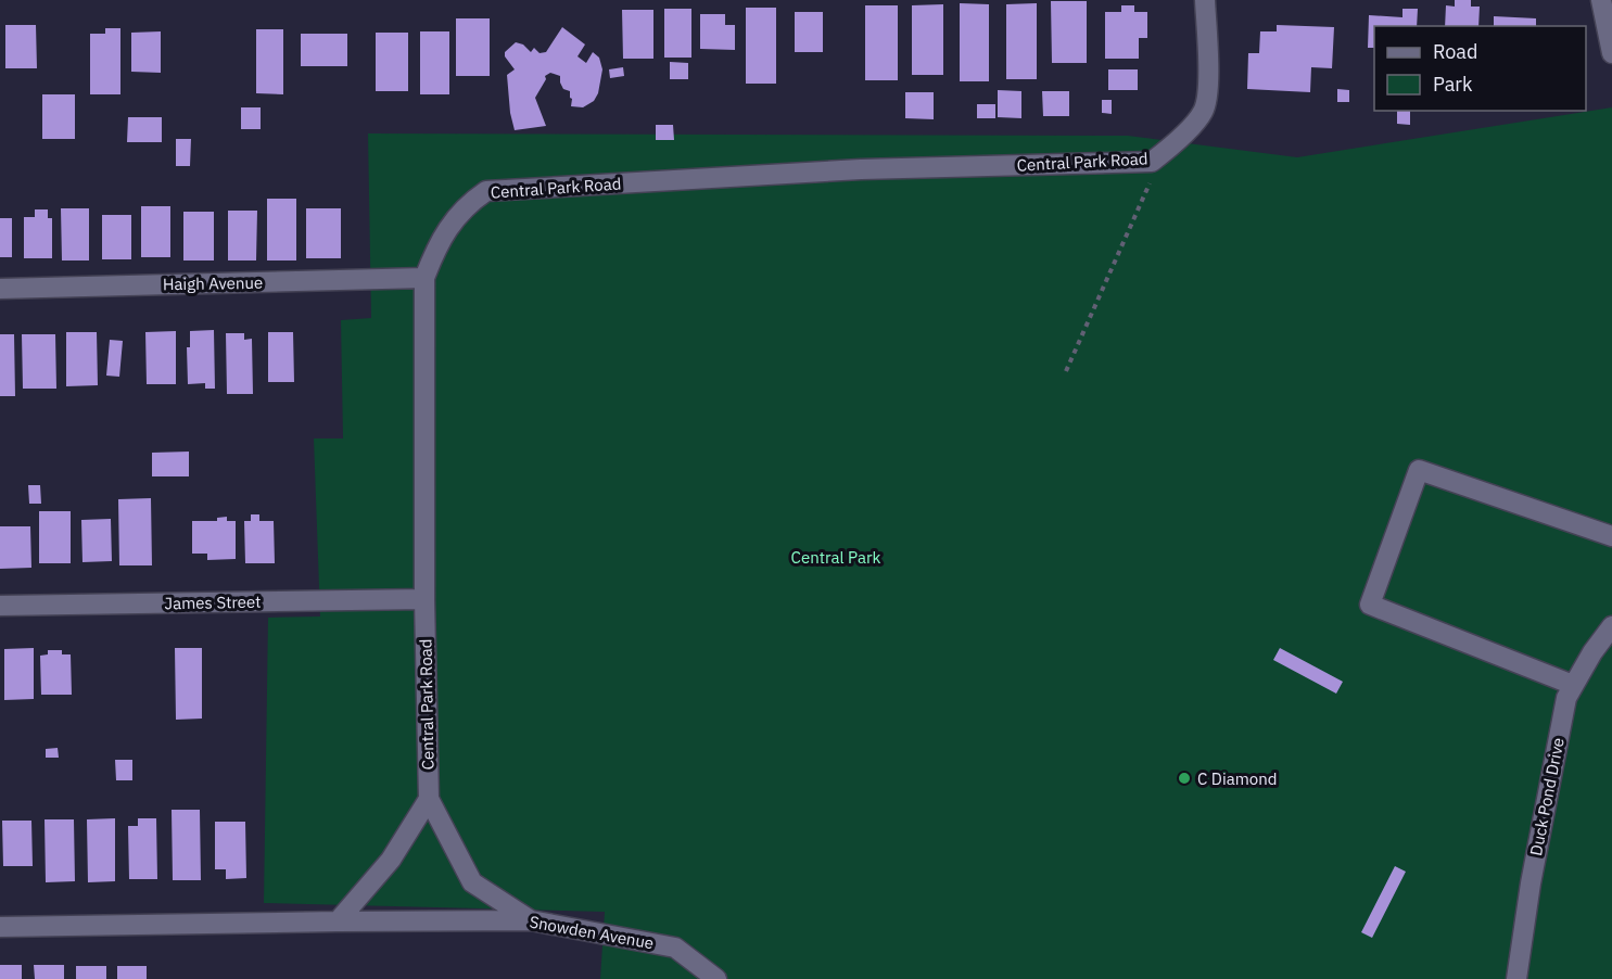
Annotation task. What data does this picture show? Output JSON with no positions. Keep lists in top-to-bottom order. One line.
{"streets":{"street":["Central Park Road","Haigh Avenue","James Street","Duck Pond Drive","Snowden Avenue"]},"crossings":[["Central Park Road","Haigh Avenue"],["Central Park Road","James Street"],["Central Park Road","Snowden Avenue"]],"parks":["Central Park"],"places":["C Diamond"],"legend":["Road","Park"]}
